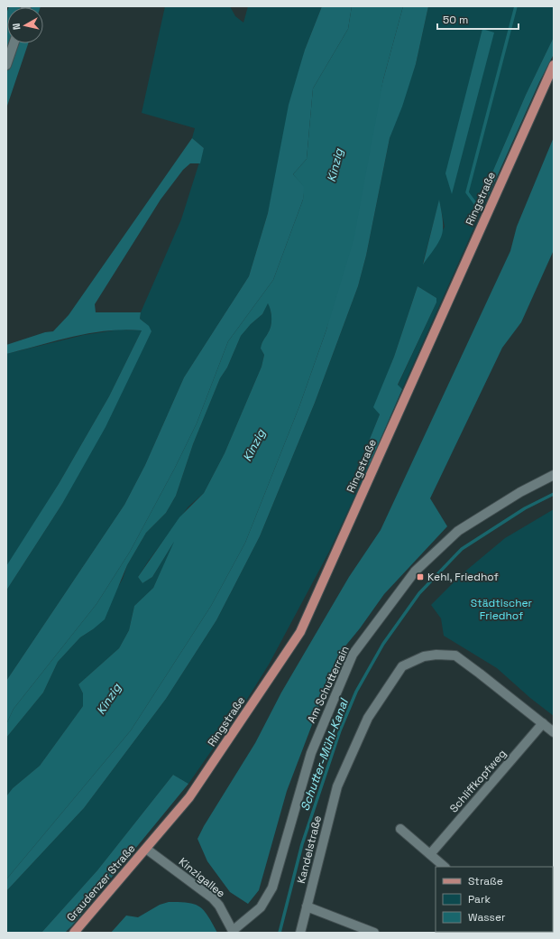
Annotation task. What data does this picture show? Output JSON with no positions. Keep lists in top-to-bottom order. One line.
{"streets":{"main road":["Ringstraße","Graudenzer Straße"],"street":["Am Schutterrain","Schliffkopfweg","Kandelstraße","Kinzigallee"]},"crossings":[["Ringstraße","Kinzigallee"],["Ringstraße","Graudenzer Straße"],["Am Schutterrain","Kinzigallee"],["Schliffkopfweg","Kandelstraße"],["Kinzigallee","Graudenzer Straße"]],"water":["Kinzig","Schutter-Mühl-Kanal"],"parks":["Städtischer Friedhof"],"places":{"transit":["Kehl, Friedhof"]},"legend":["Straße","Park","Wasser"],"scale_bar":"50 m","north":"left"}
